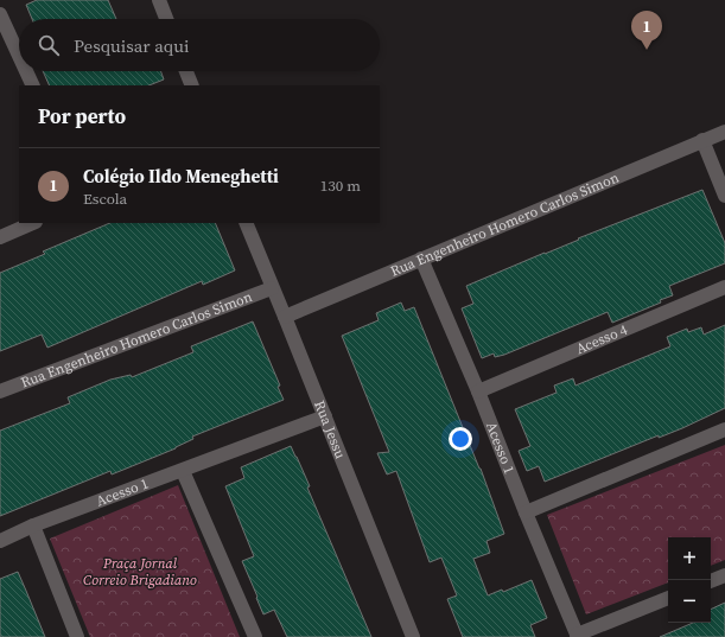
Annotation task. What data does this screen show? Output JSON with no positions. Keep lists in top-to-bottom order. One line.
{"streets":{"street":["Rua Engenheiro Homero Carlos Simon","Acesso 4","Rua Jessu","Acesso 1"]},"crossings":[["Rua Engenheiro Homero Carlos Simon","Rua Jessu"],["Rua Engenheiro Homero Carlos Simon","Acesso 1"],["Acesso 4","Acesso 1"],["Rua Jessu","Acesso 1"]],"parks":["Praça Jornal Correio Brigadiano"],"page":{"pins":"1","search":"Pesquisar aqui","heading":"Por perto","list":[{"mark":"1","name":"Colégio Ildo Meneghetti","note":"Escola","value":"130 m"}],"map_buttons":["+","−"]}}
